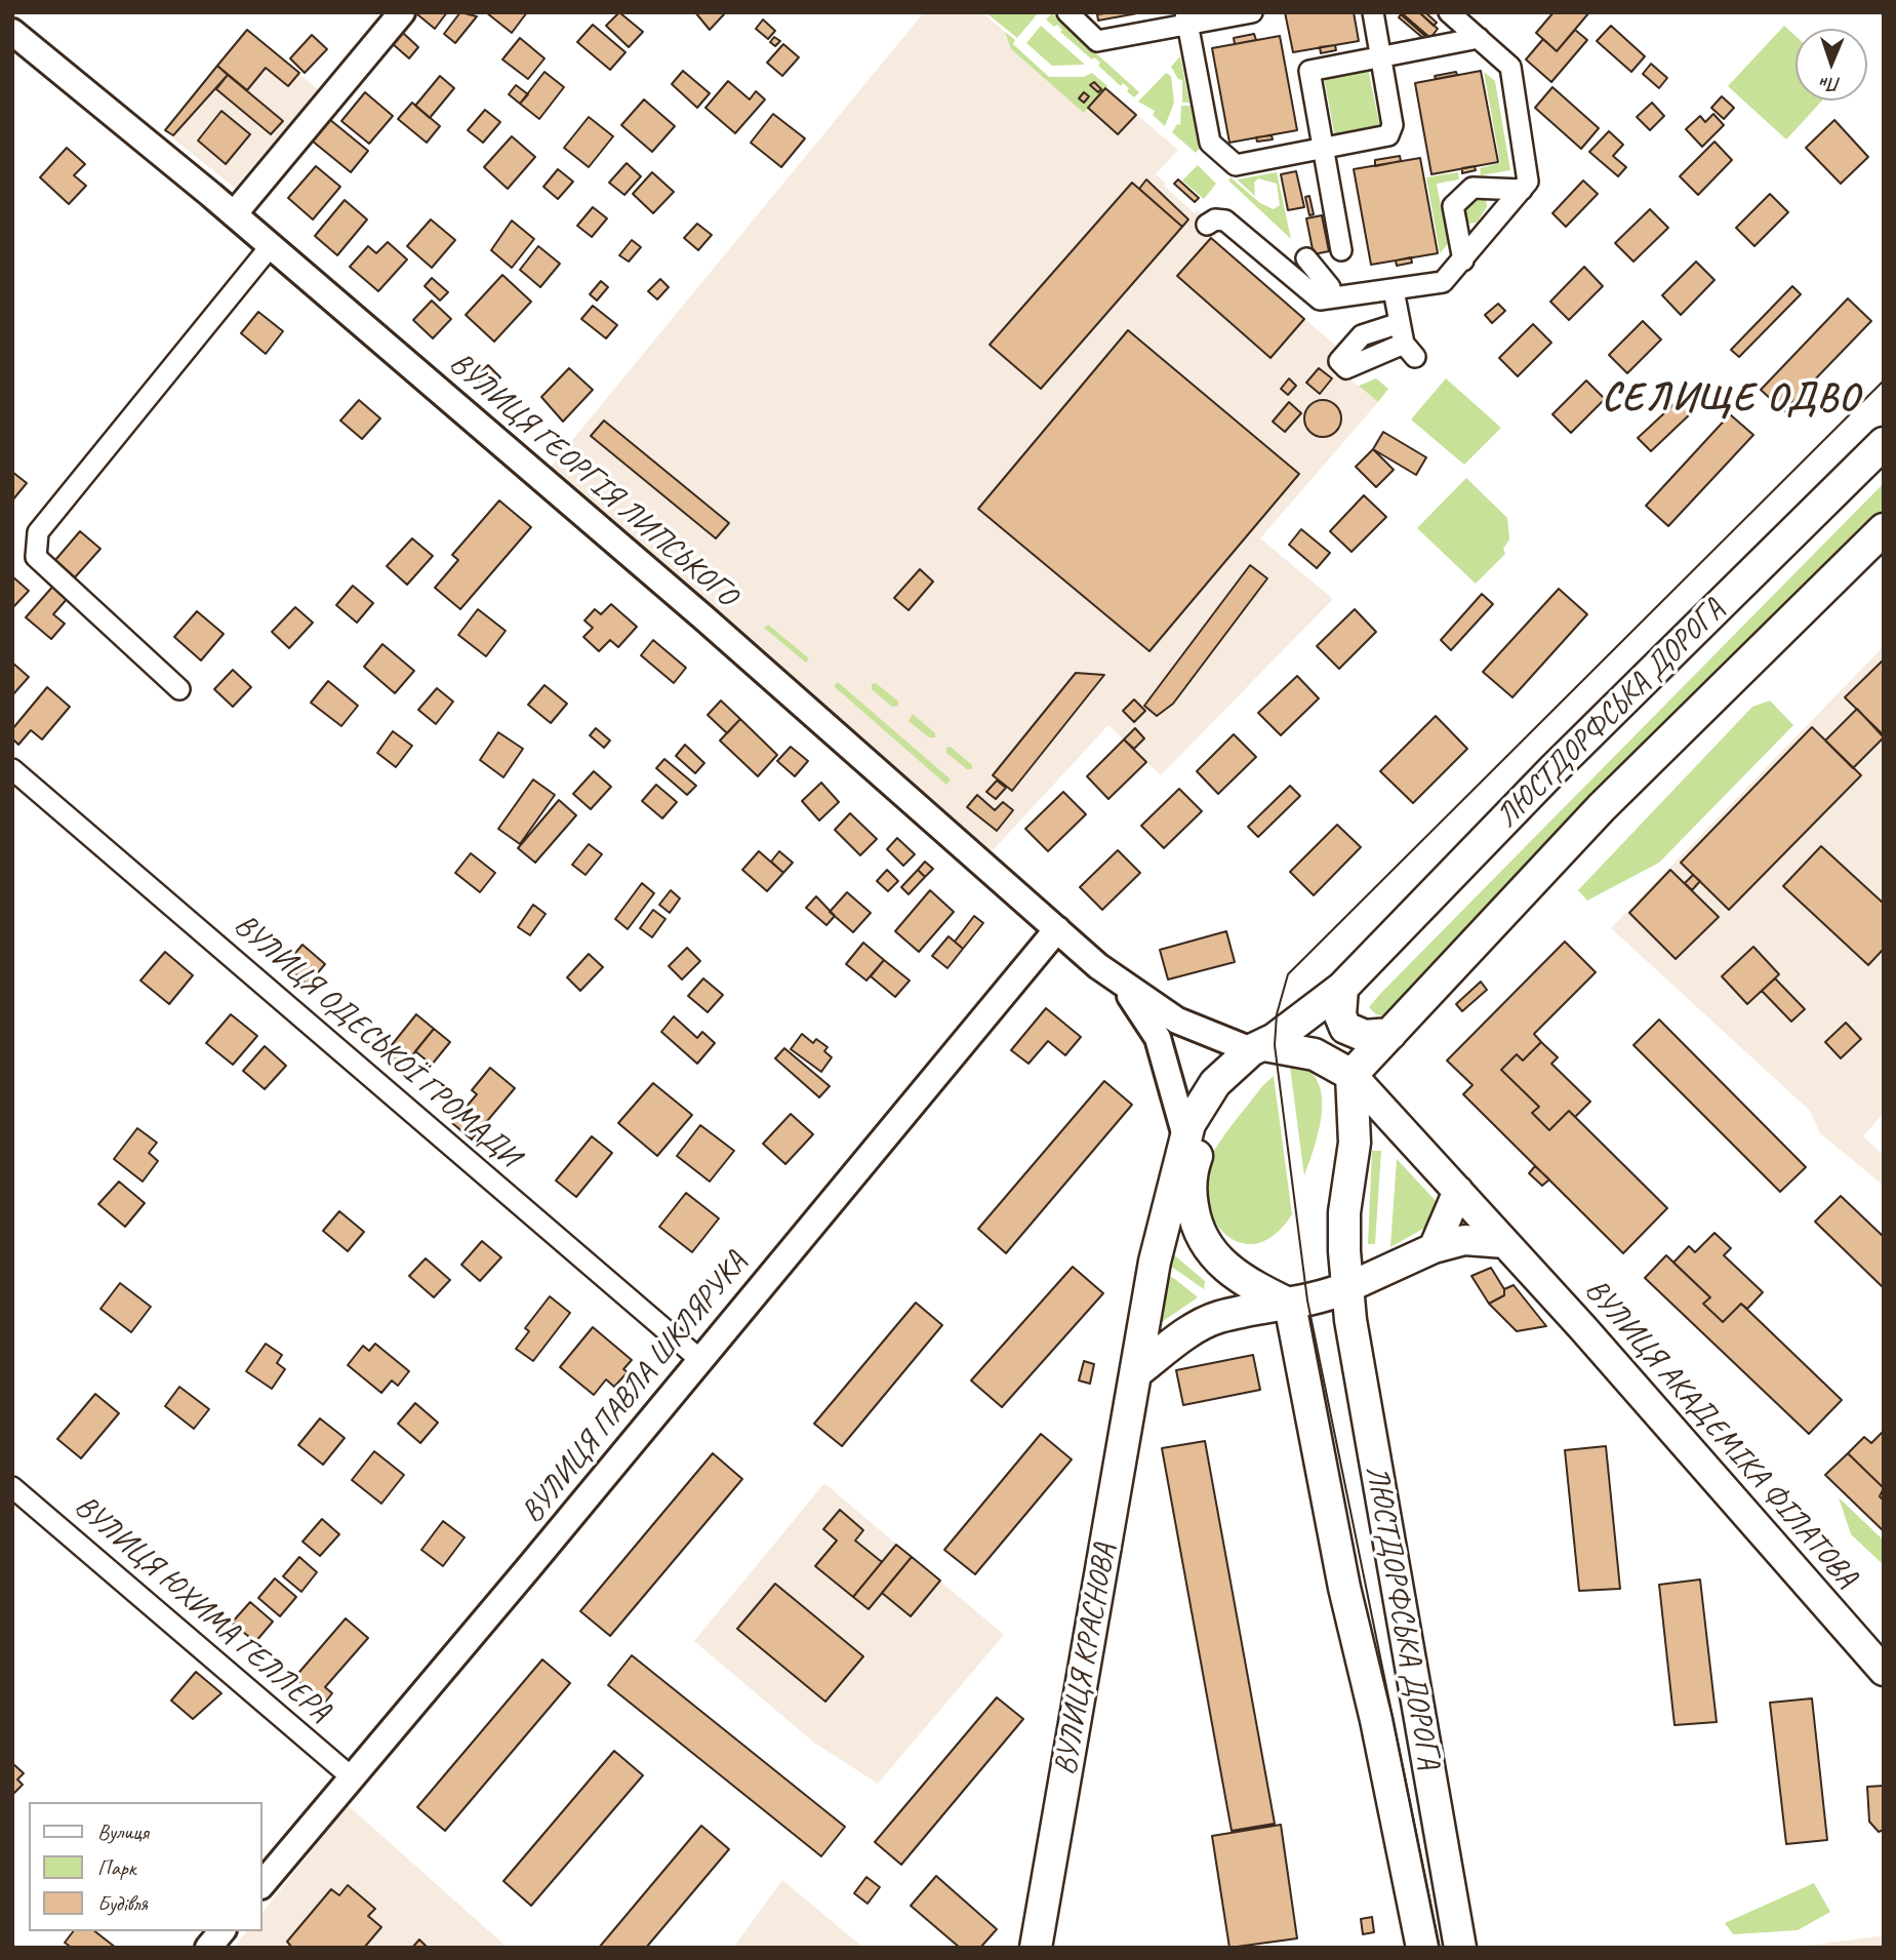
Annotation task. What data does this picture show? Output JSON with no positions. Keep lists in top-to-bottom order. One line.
{"streets":{"main road":["ЛЮСТДОРФСЬКА ДОРОГА","ВУЛИЦЯ АКАДЕМІКА ФІЛАТОВА","ВУЛИЦЯ КРАСНОВА"],"street":["ВУЛИЦЯ ГЕОРГІЯ ЛИПСЬКОГО","ВУЛИЦЯ ОДЕСЬКОЇ ГРОМАДИ","ВУЛИЦЯ ПАВЛА ШКЛЯРУКА","ВУЛИЦЯ ЮХИМА ГЕЛЛЕРА"]},"crossings":[["ВУЛИЦЯ ГЕОРГІЯ ЛИПСЬКОГО","ЛЮСТДОРФСЬКА ДОРОГА"],["ВУЛИЦЯ ГЕОРГІЯ ЛИПСЬКОГО","ВУЛИЦЯ ПАВЛА ШКЛЯРУКА"],["ВУЛИЦЯ ГЕОРГІЯ ЛИПСЬКОГО","ВУЛИЦЯ КРАСНОВА"],["ЛЮСТДОРФСЬКА ДОРОГА","ВУЛИЦЯ АКАДЕМІКА ФІЛАТОВА"],["ЛЮСТДОРФСЬКА ДОРОГА","ВУЛИЦЯ КРАСНОВА"],["ВУЛИЦЯ ОДЕСЬКОЇ ГРОМАДИ","ВУЛИЦЯ ПАВЛА ШКЛЯРУКА"],["ВУЛИЦЯ ПАВЛА ШКЛЯРУКА","ВУЛИЦЯ ЮХИМА ГЕЛЛЕРА"]],"districts":["СЕЛИЩЕ ОДВО"],"legend":["Вулиця","Парк","Будівля"],"north":"bottom"}
